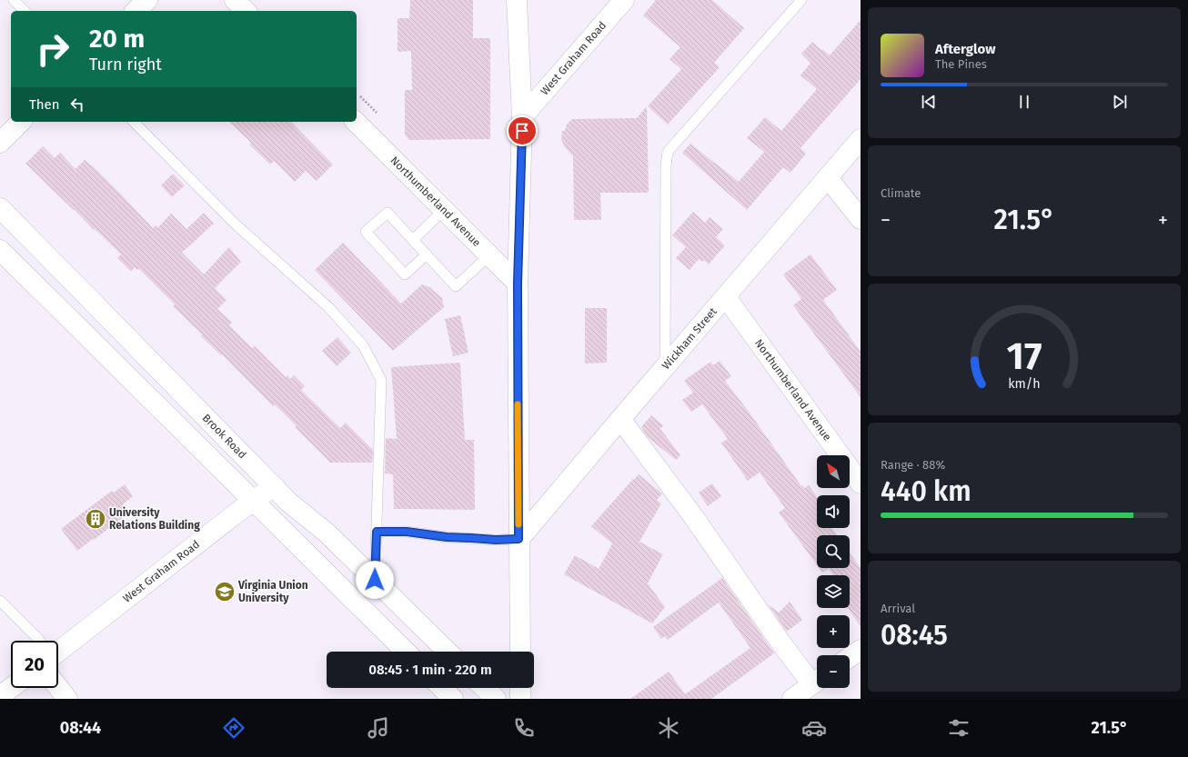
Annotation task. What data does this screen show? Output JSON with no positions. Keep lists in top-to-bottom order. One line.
{"streets":{"street":["West Graham Road","Northumberland Avenue","Wickham Street","Brook Road"]},"crossings":[["West Graham Road","Brook Road"],["Northumberland Avenue","Wickham Street"]],"places":{"building":["University Relations Building"],"school or university":["Virginia Union University"]},"north":"top left","page":{"turn":["20 m","Turn right"],"song":["Afterglow","The Pines"],"then":"Then","tile":["Climate",["Range · 88%","440 km"],["Arrival","08:45"]],"heat":["−","21.5°","+"],"map_buttons":["+","−"],"limit":"20","trip":"08:45 · 1 min · 220 m","tabs":["08:44","21.5°"],"gauge":["17","km/h"]}}
